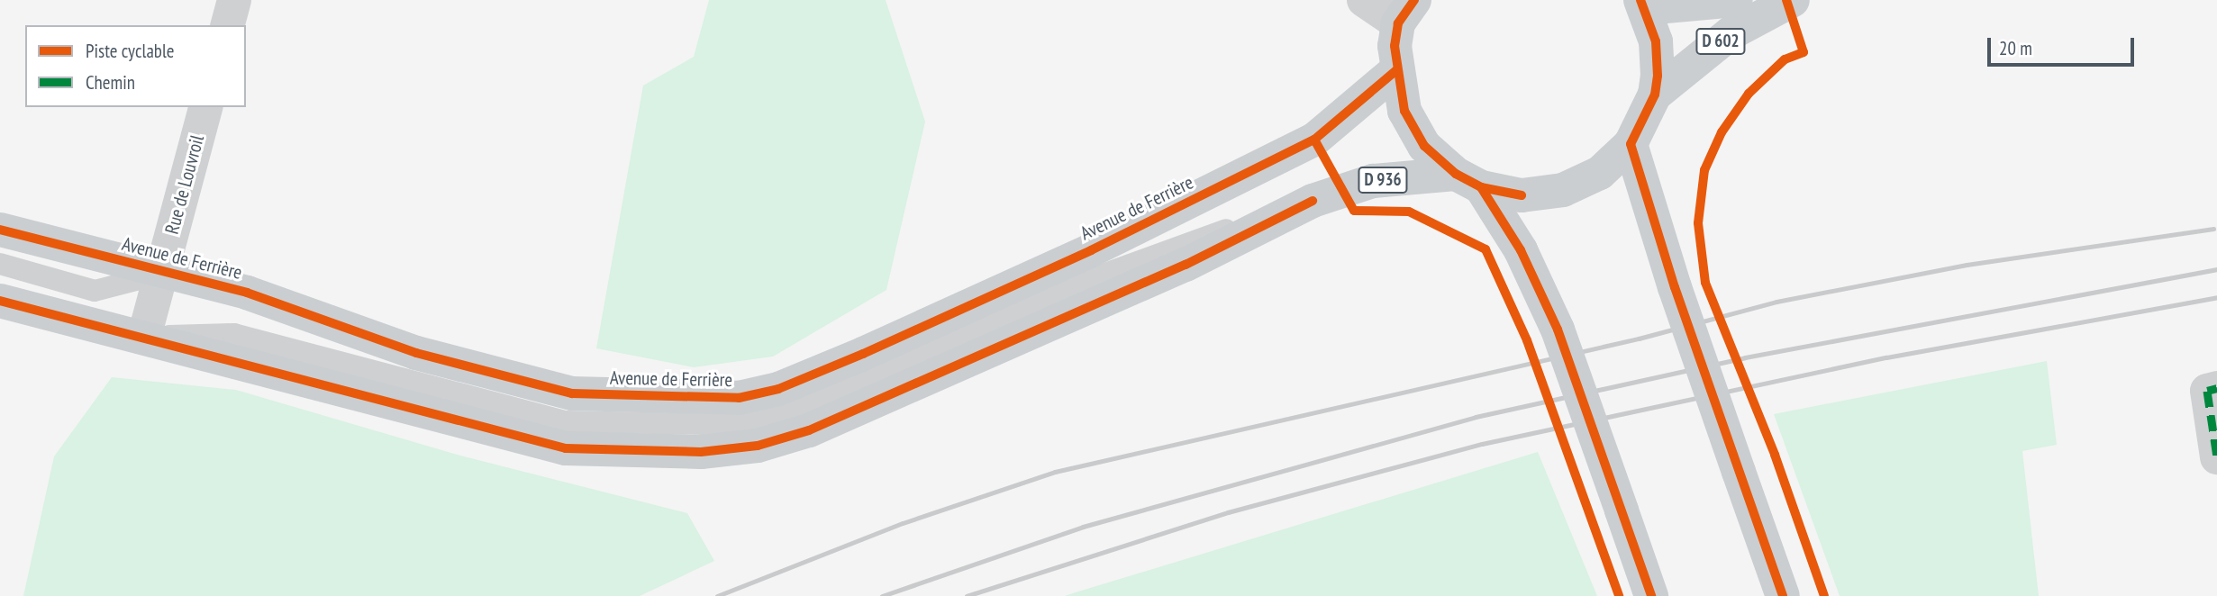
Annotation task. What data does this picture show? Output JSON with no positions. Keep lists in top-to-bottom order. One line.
{"streets":{"main road":["D 602","D 936","Avenue de Ferrière"],"street":["Rue de Louvroil"]},"crossings":[["D 936","Rue de Louvroil"],["Rue de Louvroil","Avenue de Ferrière"]],"legend":["Piste cyclable","Chemin"],"scale_bar":"20 m"}
